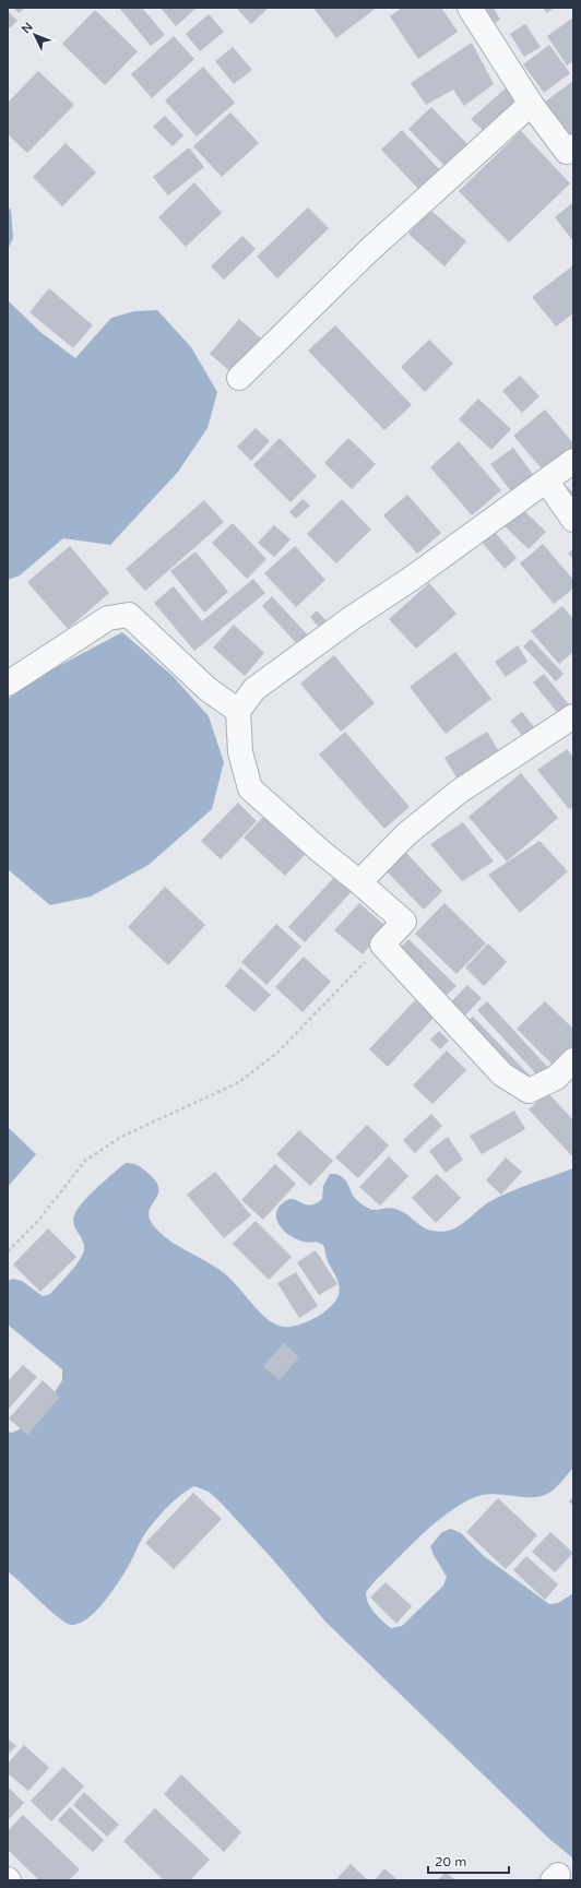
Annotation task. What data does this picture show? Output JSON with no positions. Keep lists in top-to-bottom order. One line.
{"scale_bar":"20 m","north":"top left"}
